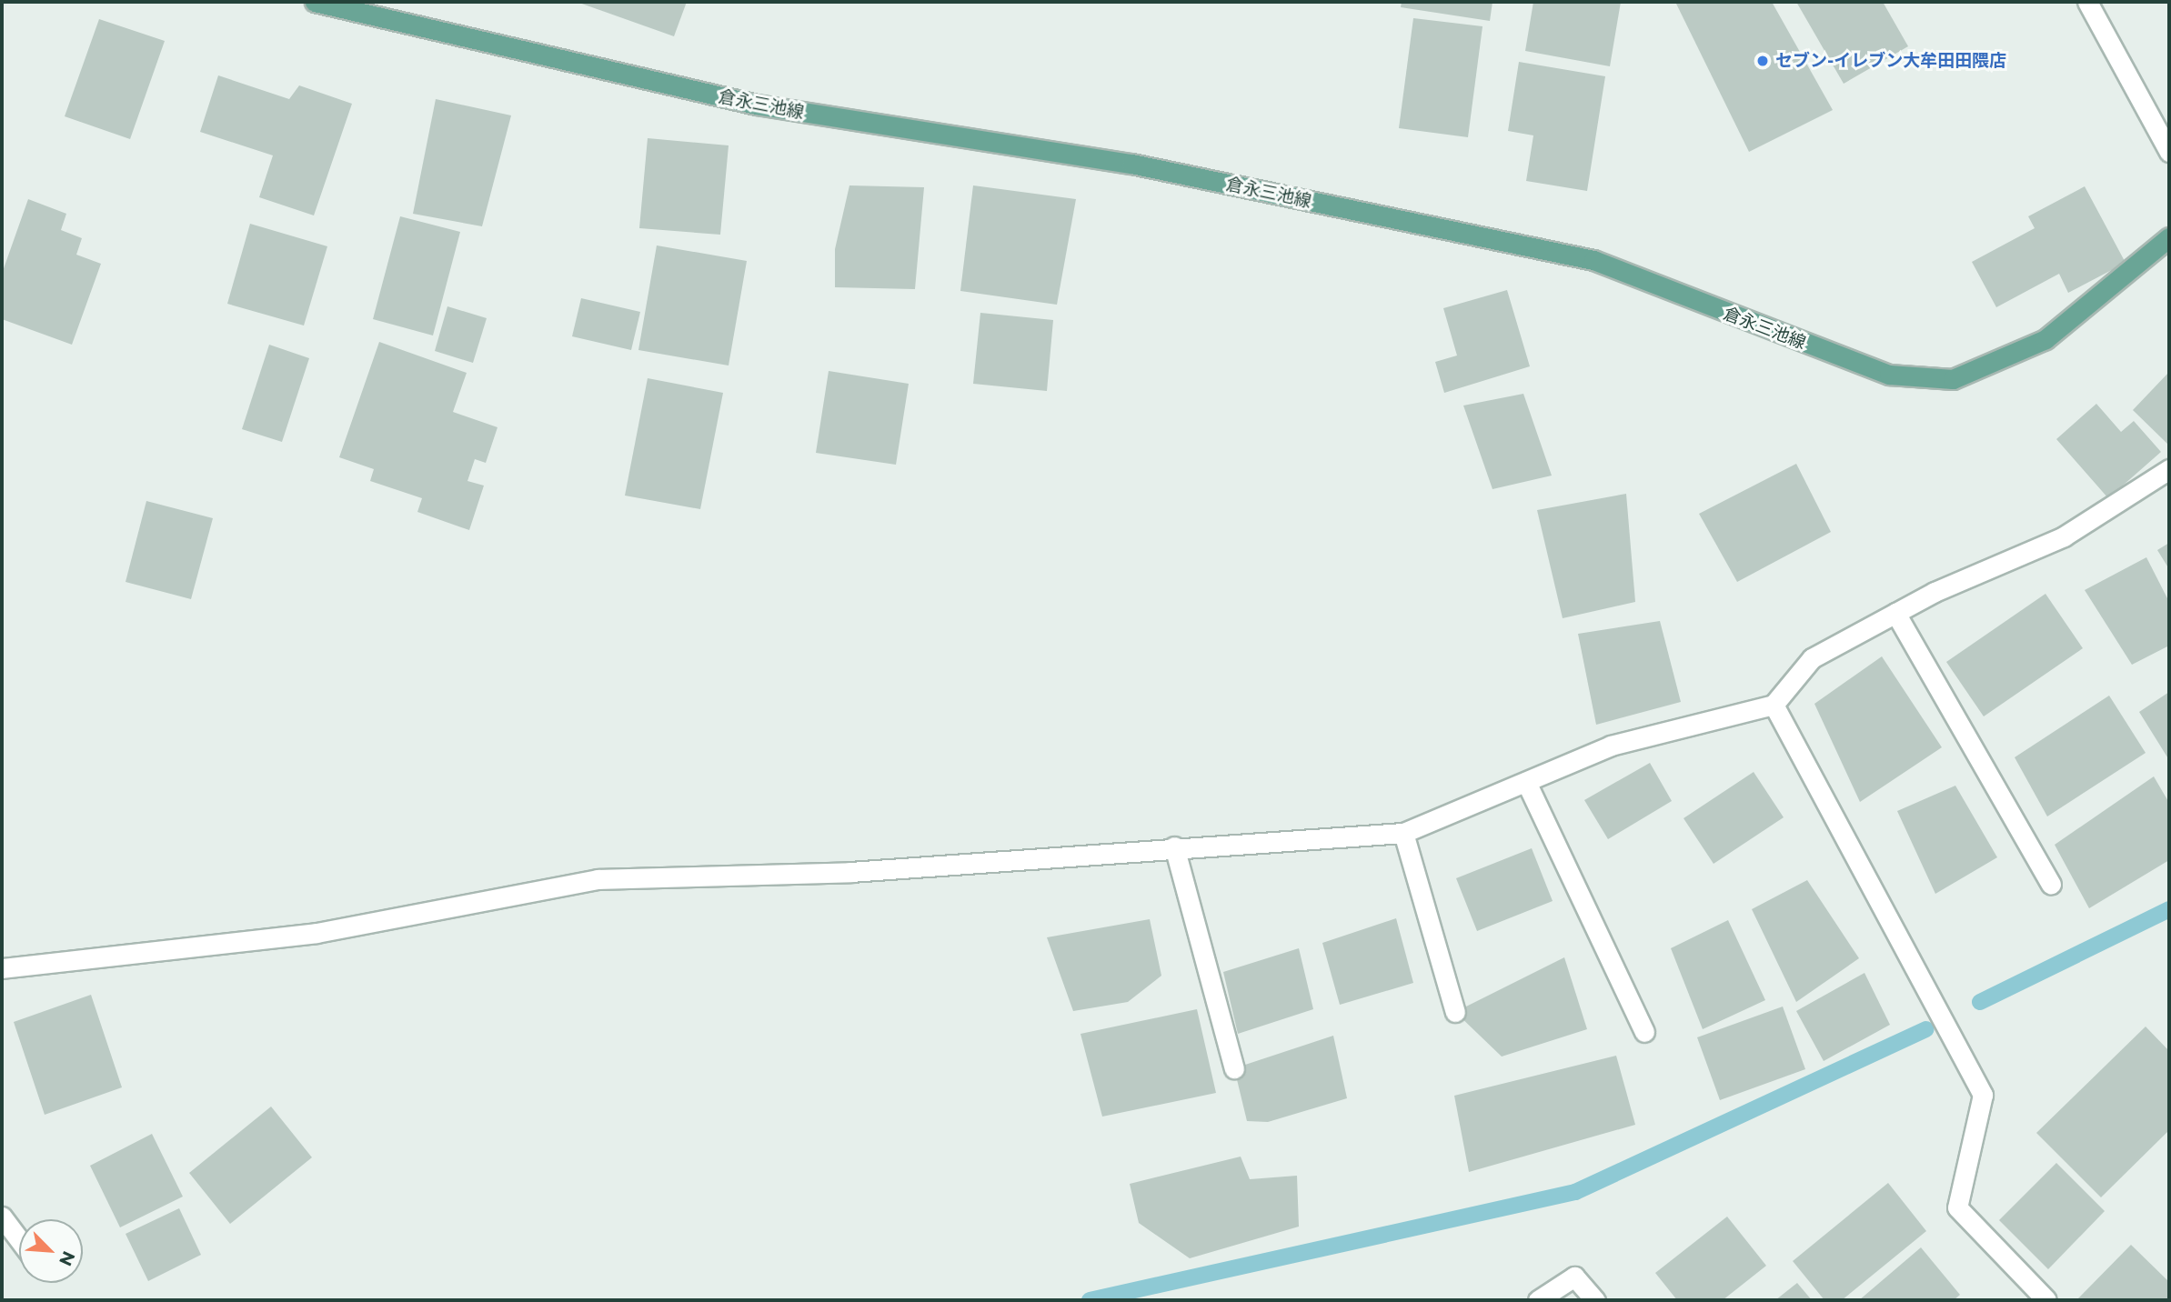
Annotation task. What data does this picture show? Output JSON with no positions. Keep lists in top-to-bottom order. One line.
{"streets":{"main road":["倉永三池線"]},"places":["セブン-イレブン大牟田田隈店"],"north":"bottom right"}
